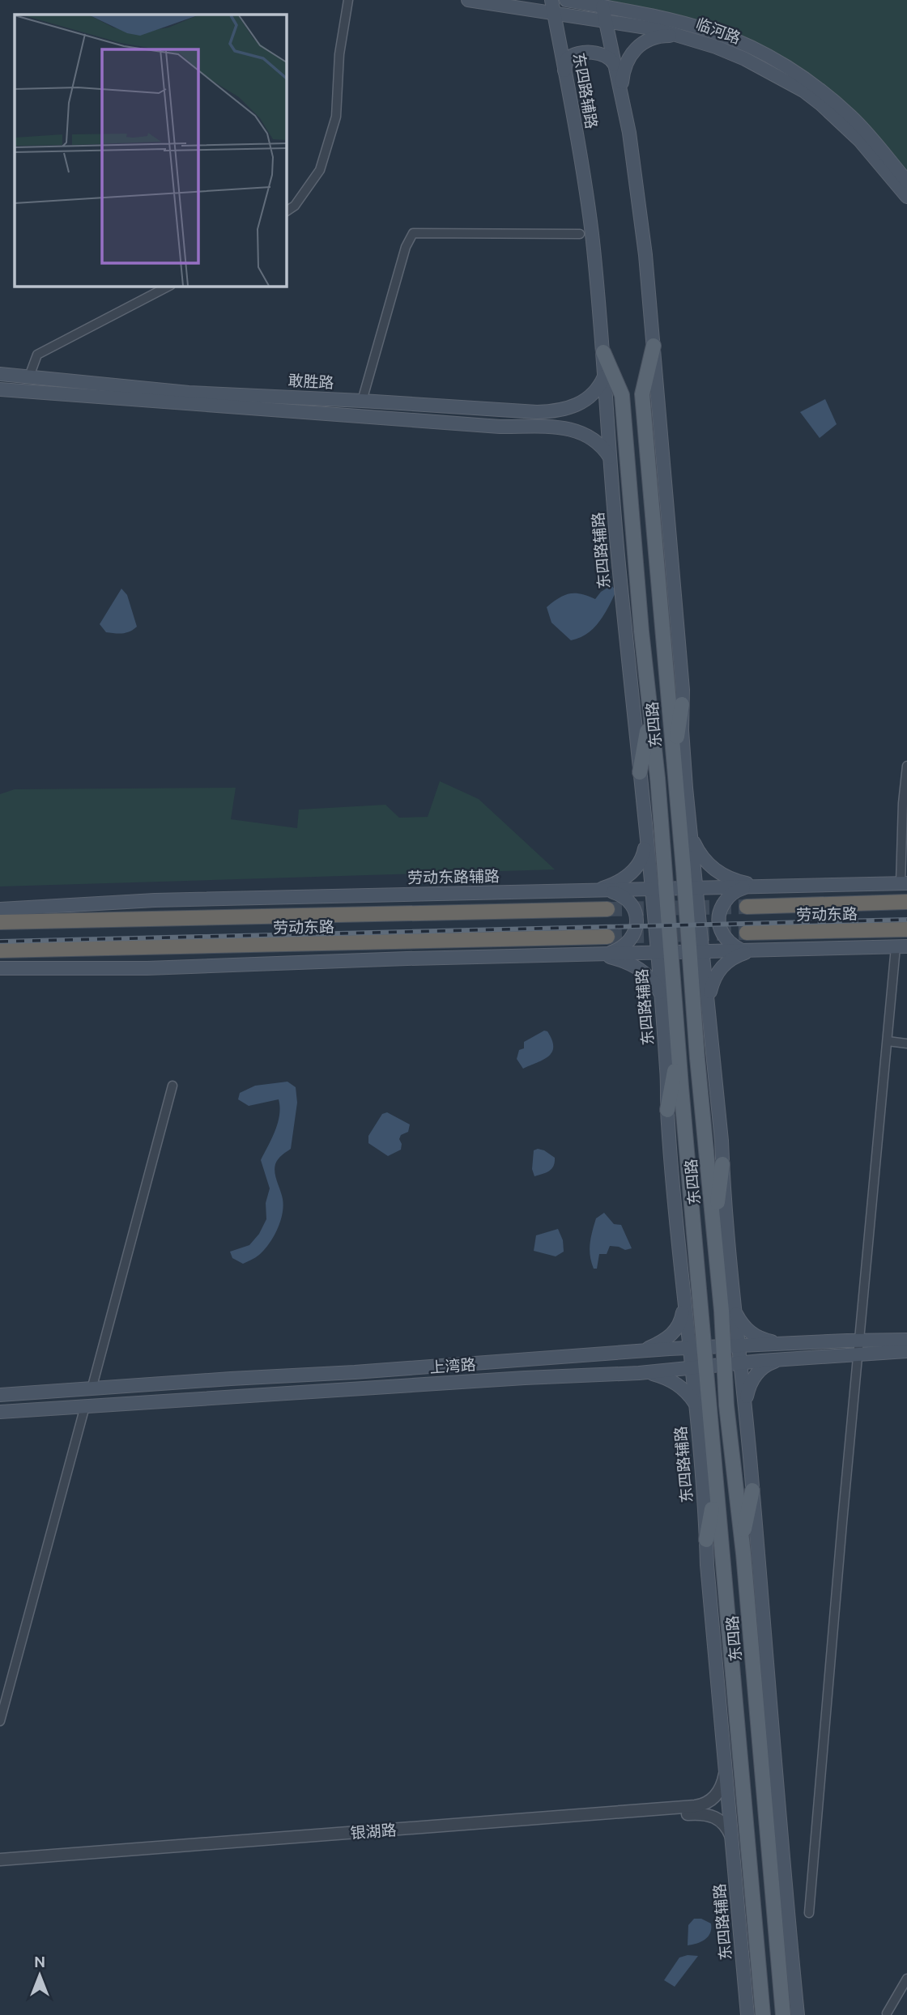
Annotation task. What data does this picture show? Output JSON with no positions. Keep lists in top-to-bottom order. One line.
{"streets":{"highway":["劳动东路"],"main road":["临河路","东四路辅路","敢胜路","东四路","劳动东路辅路","上湾路"],"street":["银湖路"]},"crossings":[["临河路","东四路辅路"],["东四路辅路","敢胜路"],["东四路辅路","东四路"],["东四路辅路","劳动东路辅路"],["东四路辅路","上湾路"],["东四路辅路","银湖路"],["东四路","劳动东路辅路"],["东四路","上湾路"]],"north":"top"}
